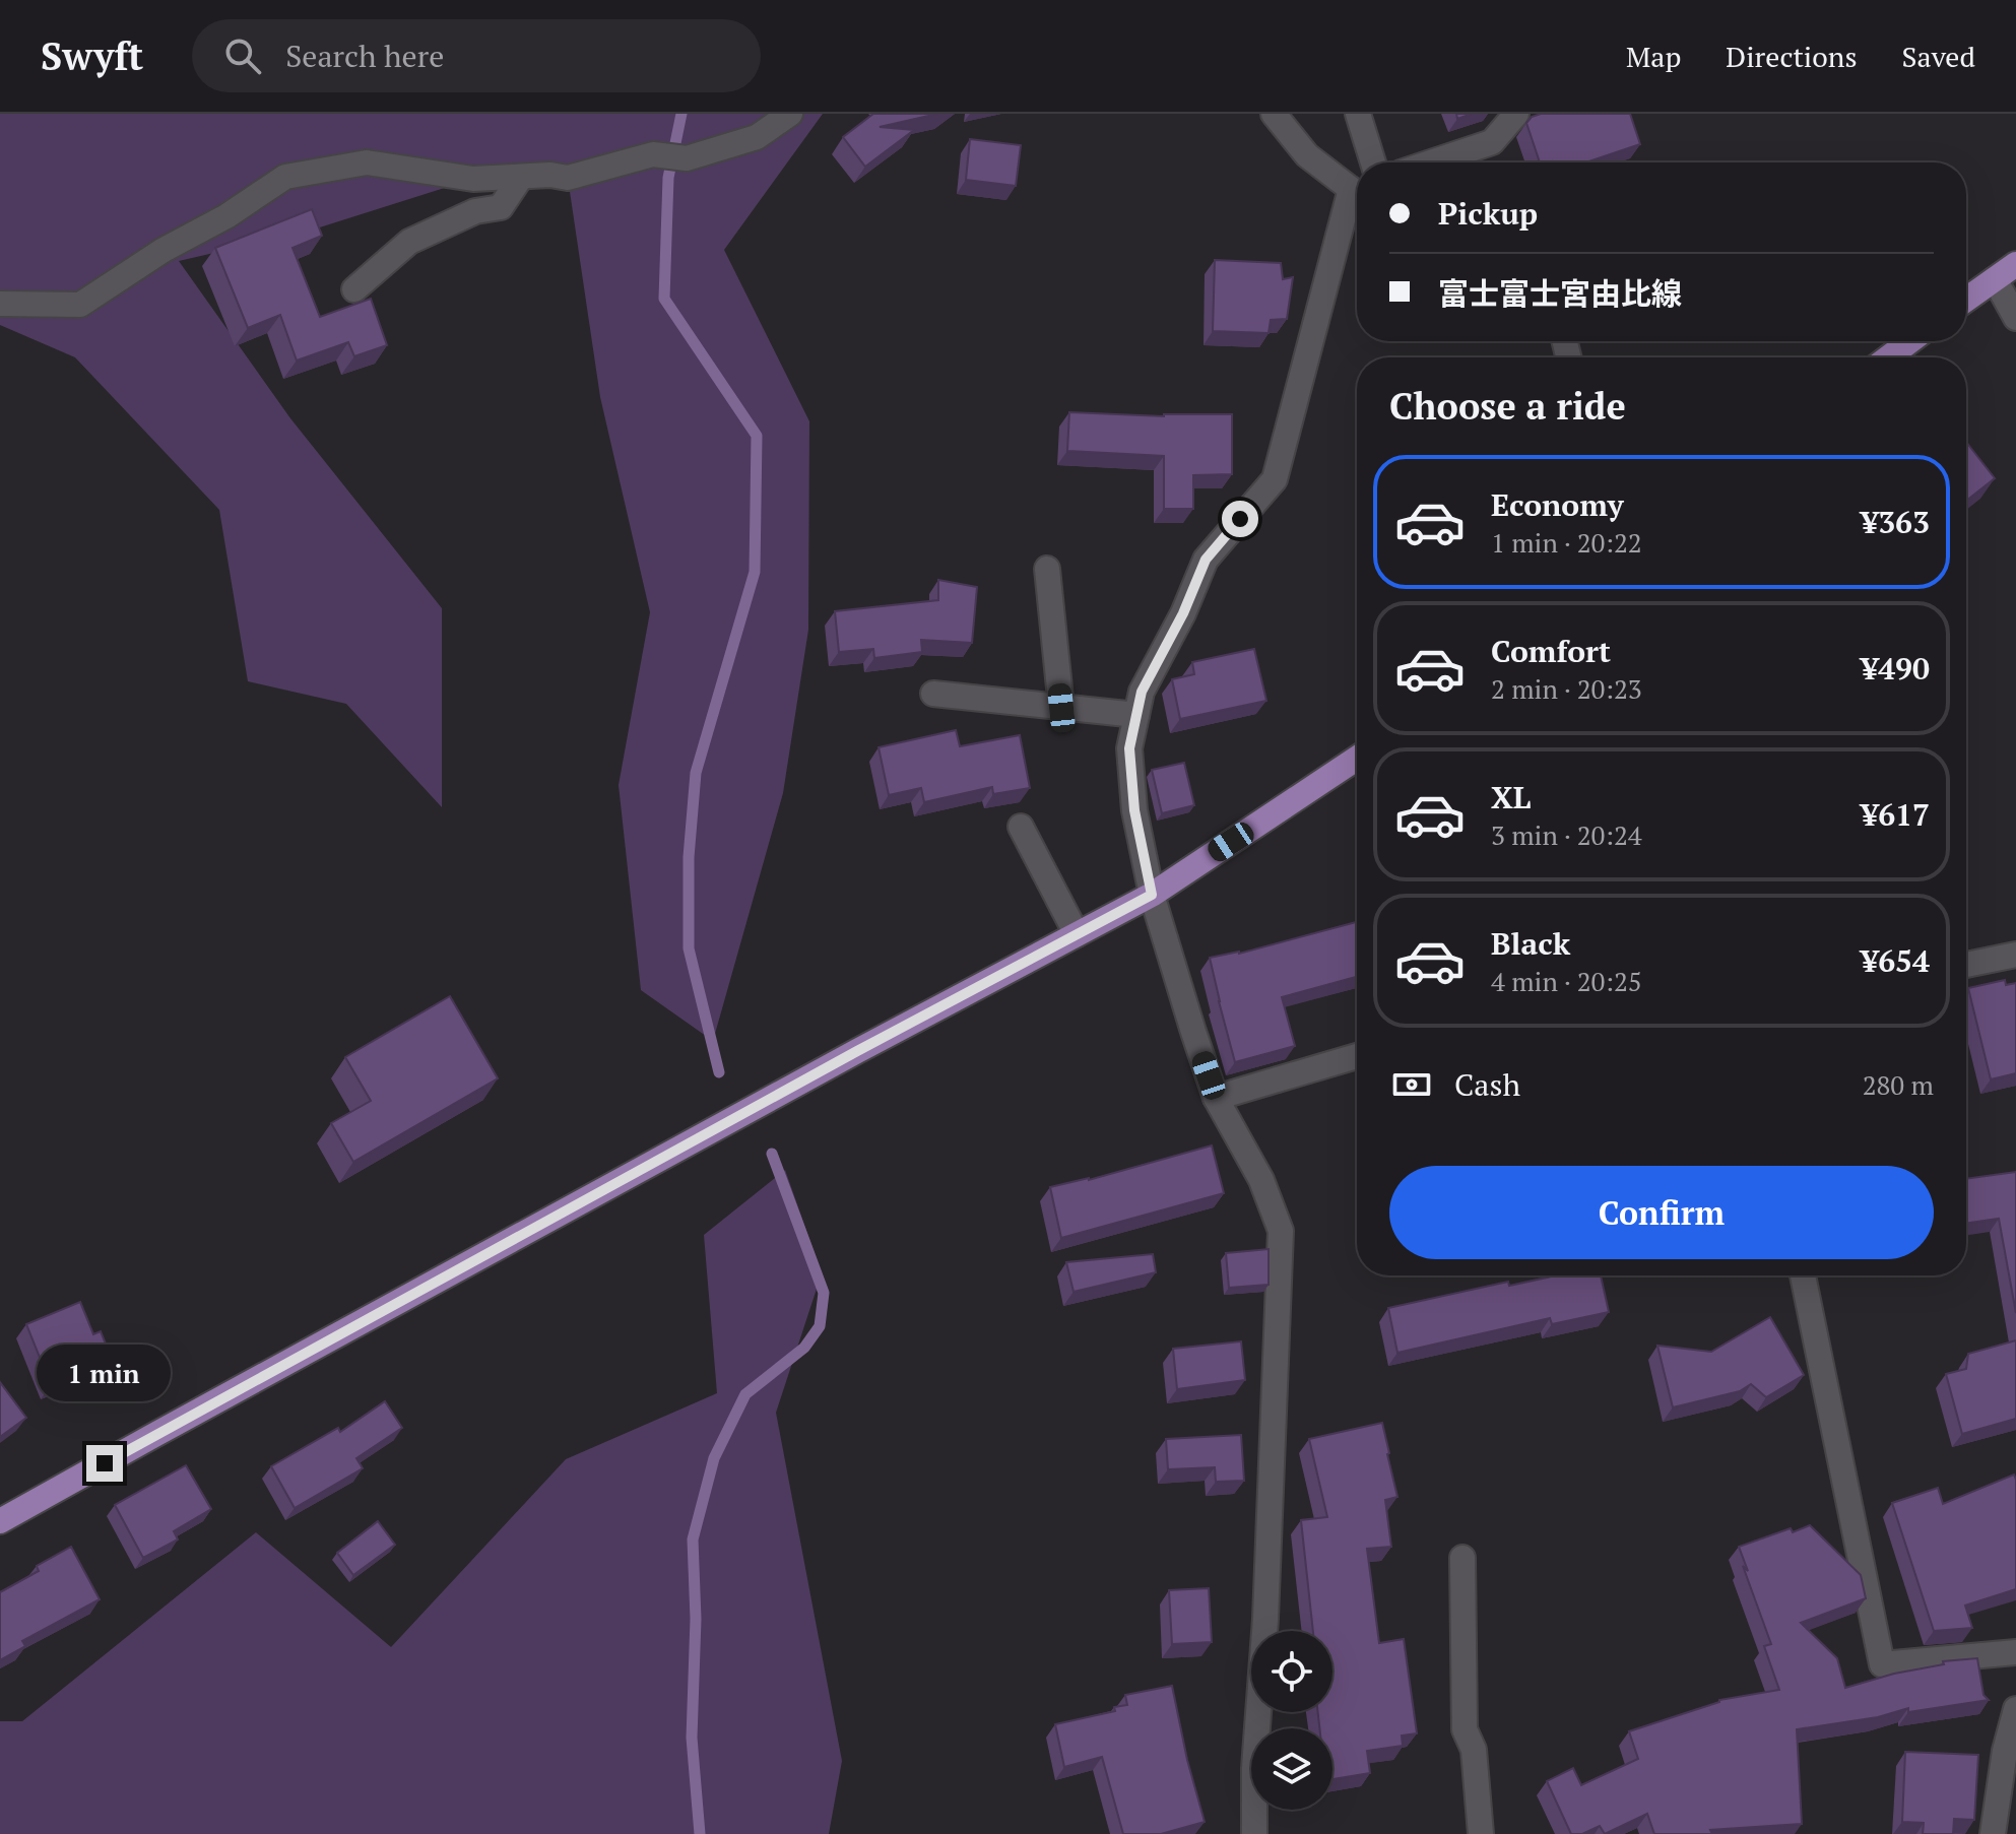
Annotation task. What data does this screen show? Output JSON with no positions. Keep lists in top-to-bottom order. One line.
{"page":{"header":"Swyft","search":"Search here","nav":["Map","Directions","Saved"],"banner":["Pickup","富士富士宮由比線"],"heading":"Choose a ride","list":[{"name":"Economy","note":"1 min · 20:22","value":"¥363"},{"name":"Comfort","note":"2 min · 20:23","value":"¥490"},{"name":"XL","note":"3 min · 20:24","value":"¥617"},{"name":"Black","note":"4 min · 20:25","value":"¥654"}],"pay":["Cash","280 m"],"buttons":"Confirm","bubble":"1 min"}}
